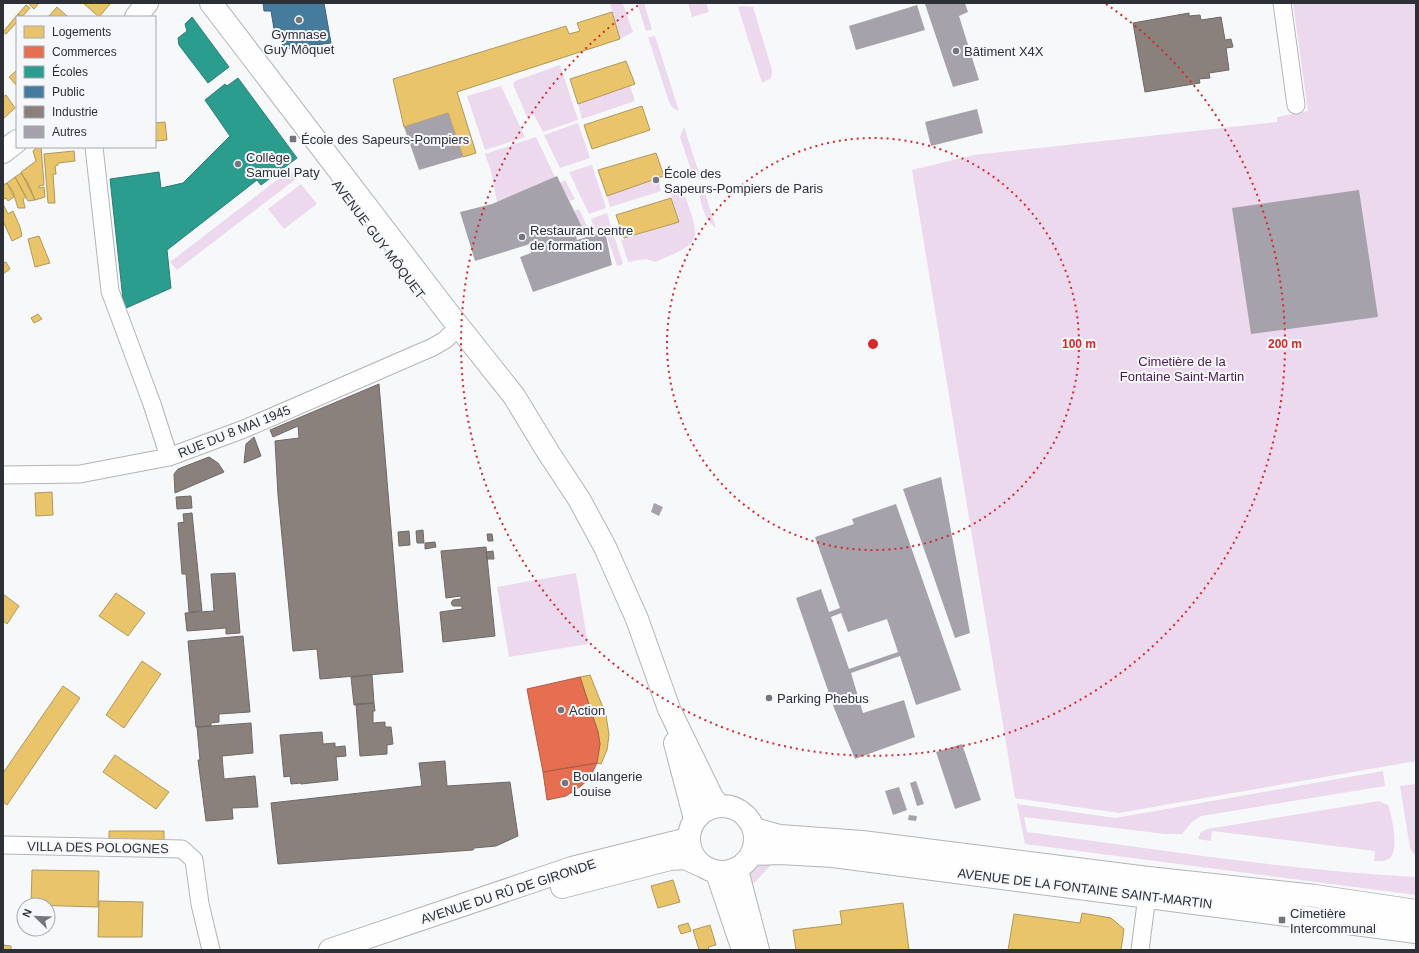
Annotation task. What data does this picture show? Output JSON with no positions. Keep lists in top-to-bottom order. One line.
{"streets":{"main road":["AVENUE GUY MÔQUET","AVENUE DE LA FONTAINE SAINT-MARTIN","AVENUE DU RÛ DE GIRONDE"],"street":["RUE DU 8 MAI 1945","VILLA DES POLOGNES"]},"crossings":[["AVENUE GUY MÔQUET","RUE DU 8 MAI 1945"],["AVENUE GUY MÔQUET","AVENUE DE LA FONTAINE SAINT-MARTIN"],["AVENUE GUY MÔQUET","AVENUE DU RÛ DE GIRONDE"],["AVENUE DE LA FONTAINE SAINT-MARTIN","AVENUE DU RÛ DE GIRONDE"]],"parks":["Cimetière de la Fontaine Saint-Martin"],"places":{"other":["Gymnase Guy Môquet","Bâtiment X4X","Collège Samuel Paty","École des Sapeurs-Pompiers de Paris","Restaurant centre de formation","Parking Phebus","Action","Boulangerie Louise"],"transit":["École des Sapeurs-Pompiers","Cimetière Intercommunal"]},"legend":["Logements","Commerces","Écoles","Public","Industrie","Autres"],"north":"top left","rings":["100 m","200 m"]}
